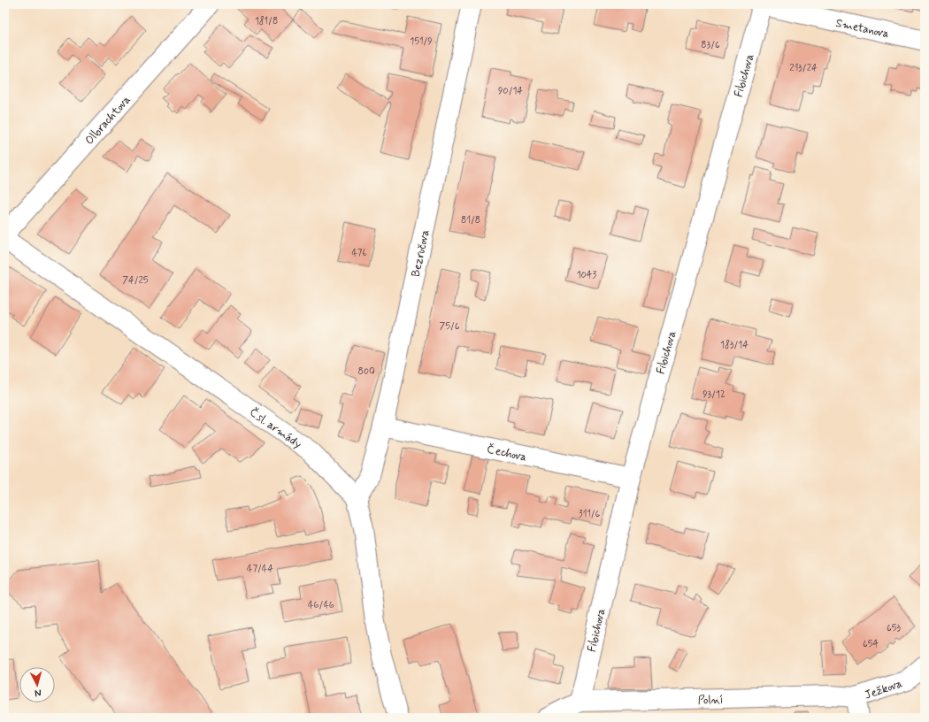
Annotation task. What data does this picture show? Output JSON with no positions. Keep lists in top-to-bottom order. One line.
{"streets":{"street":["Smetanova","Fibichova","Olbrachtova","Bezručova","Čsl. armády","Čechova","Ježkova","Polní"]},"crossings":[["Smetanova","Fibichova"],["Fibichova","Čechova"],["Fibichova","Polní"],["Bezručova","Čsl. armády"],["Bezručova","Čechova"],["Ježkova","Polní"]],"house_numbers":["181/8","151/9","83/6","213/24","90/14","81/8","476","1043","74/25","75/6","183/14","800","93/12","311/6","47/44","46/46","653","654"],"north":"bottom"}
